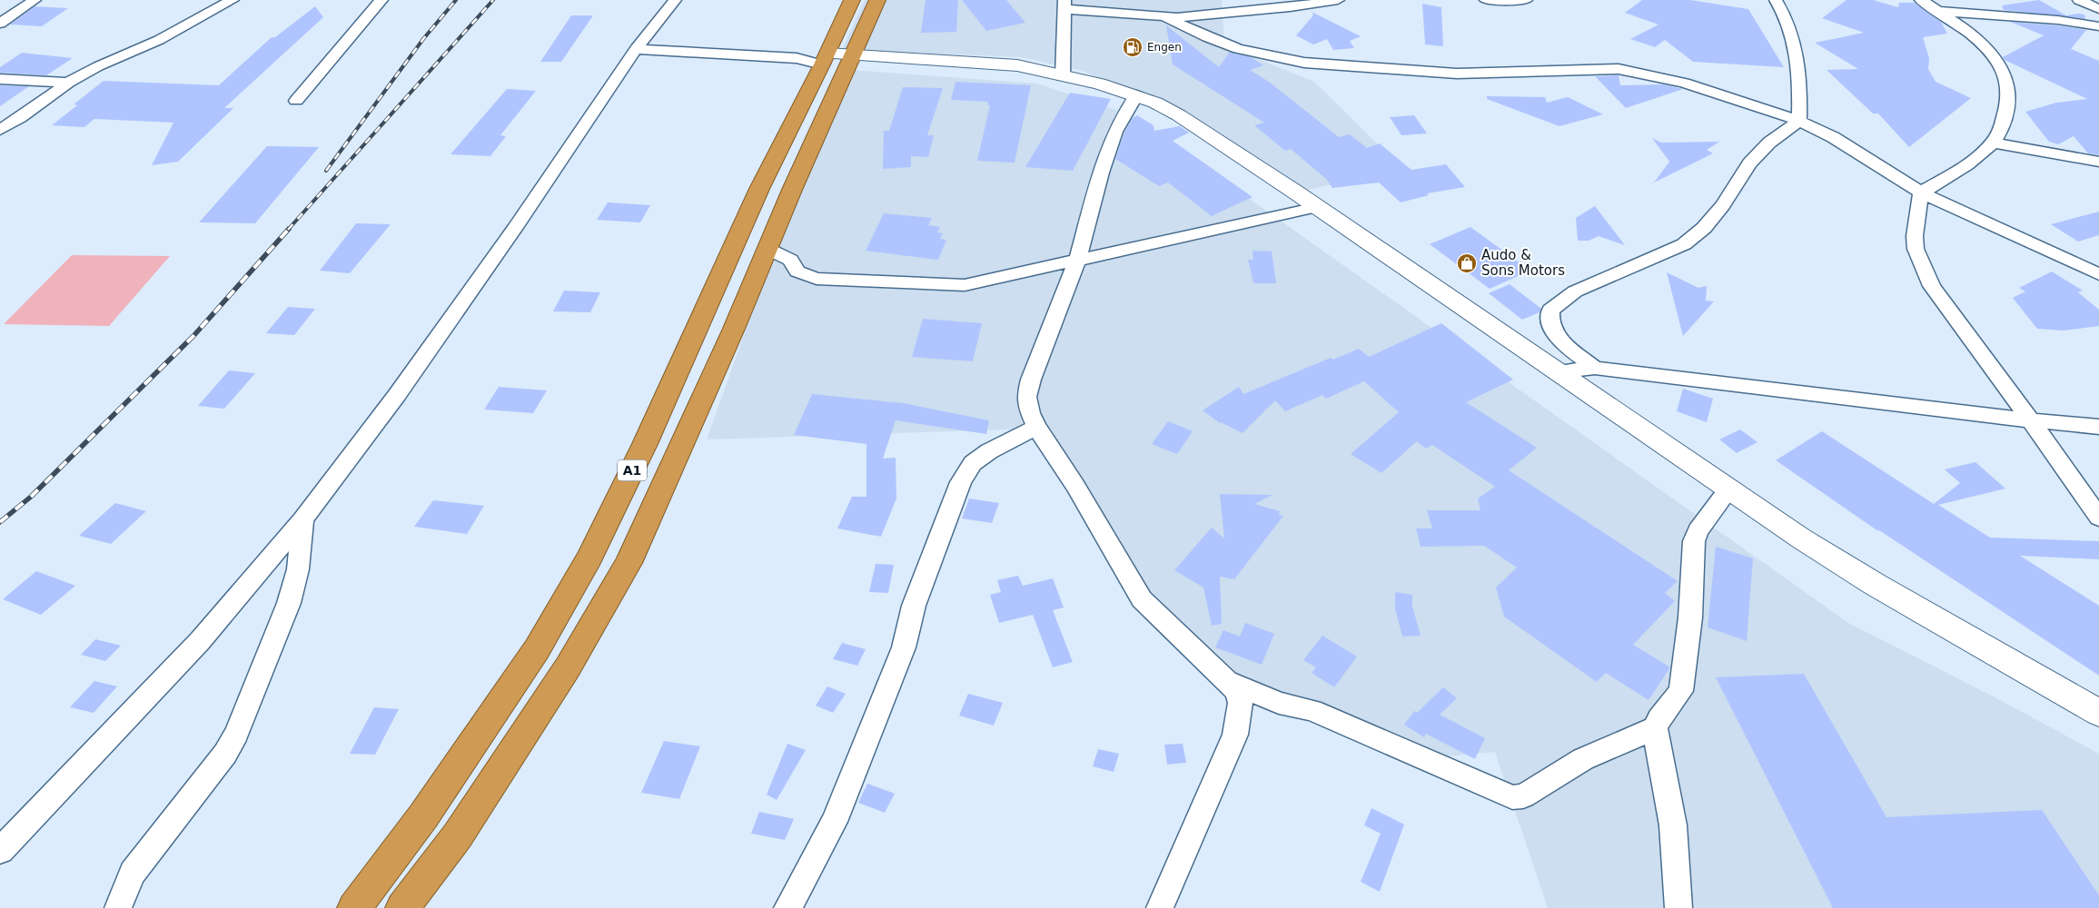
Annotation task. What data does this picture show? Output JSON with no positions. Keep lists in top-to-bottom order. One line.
{"streets":{"highway":["A1"]},"places":{"fuel station":["Engen"],"shop":["Audo & Sons Motors"]}}
